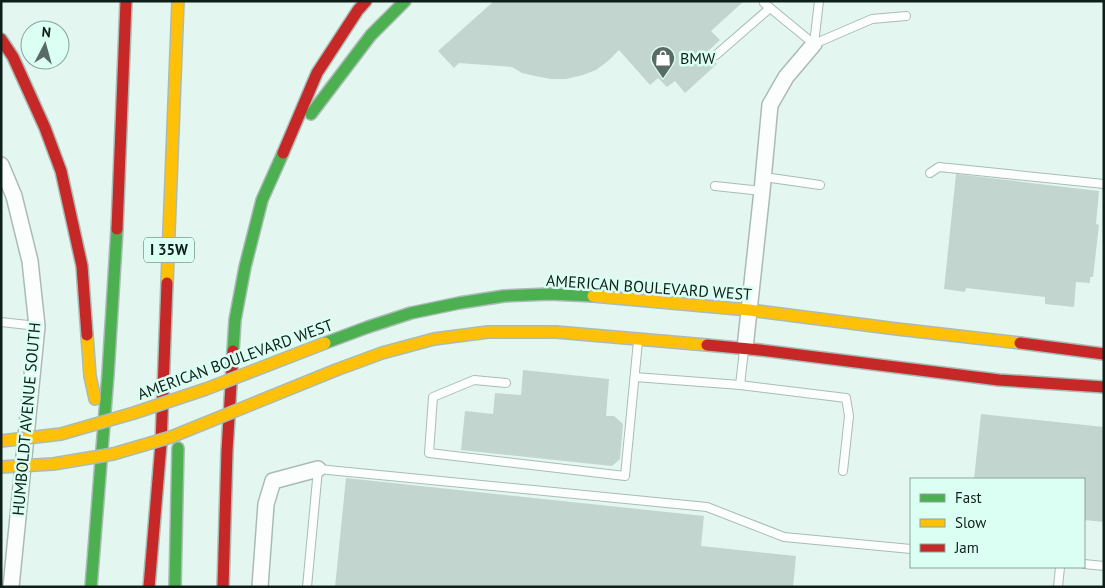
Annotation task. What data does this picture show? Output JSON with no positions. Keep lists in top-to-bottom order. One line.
{"streets":{"main road":["I 35W","AMERICAN BOULEVARD WEST"],"street":["HUMBOLDT AVENUE SOUTH"]},"places":{"shop":["BMW"]},"legend":["Fast","Slow","Jam"],"north":"top"}
